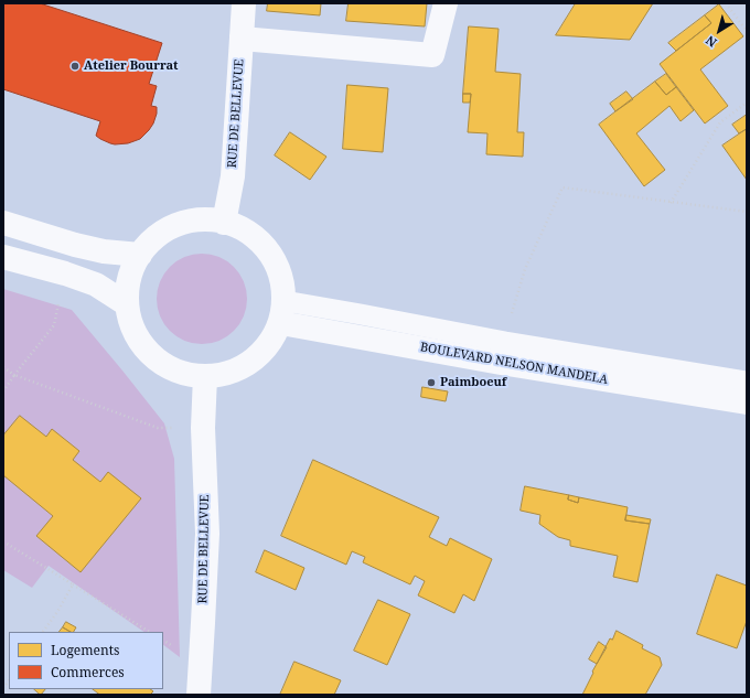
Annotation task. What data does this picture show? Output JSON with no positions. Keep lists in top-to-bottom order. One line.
{"streets":{"street":["RUE DE BELLEVUE","BOULEVARD NELSON MANDELA"]},"crossings":[["RUE DE BELLEVUE","BOULEVARD NELSON MANDELA"]],"places":["Atelier Bourrat","Paimboeuf"],"legend":["Logements","Commerces"],"north":"bottom left"}
